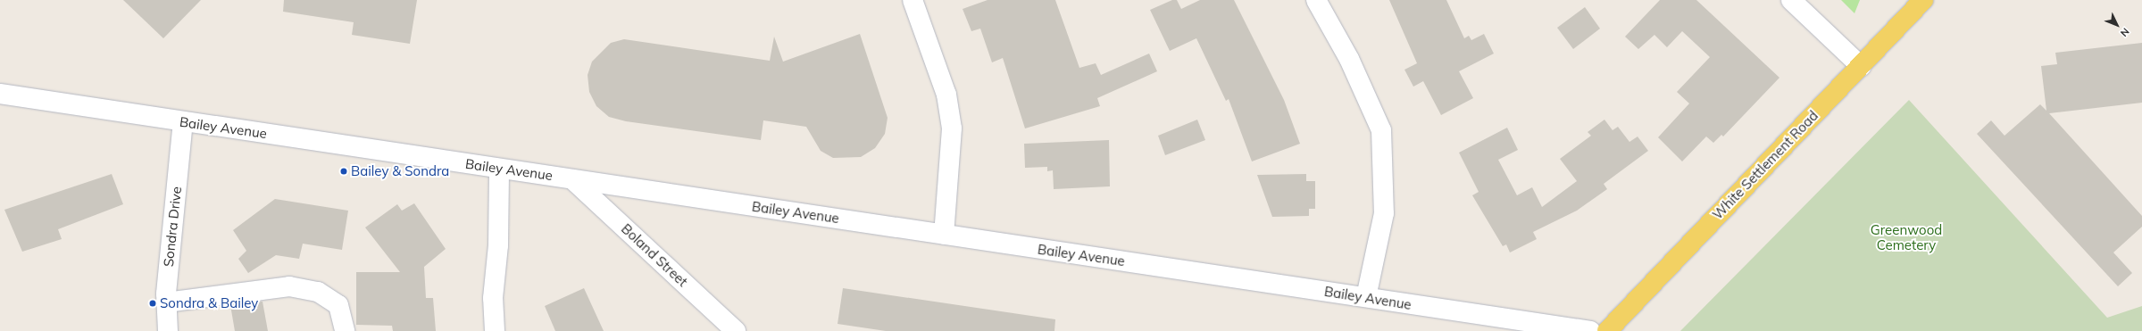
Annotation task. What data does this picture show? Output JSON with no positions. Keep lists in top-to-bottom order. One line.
{"streets":{"main road":["White Settlement Road"],"street":["Bailey Avenue","Sondra Drive","Boland Street"]},"crossings":[["Bailey Avenue","Sondra Drive"],["Bailey Avenue","Boland Street"]],"parks":["Greenwood Cemetery"],"places":["Bailey & Sondra","Sondra & Bailey"],"north":"bottom right"}
